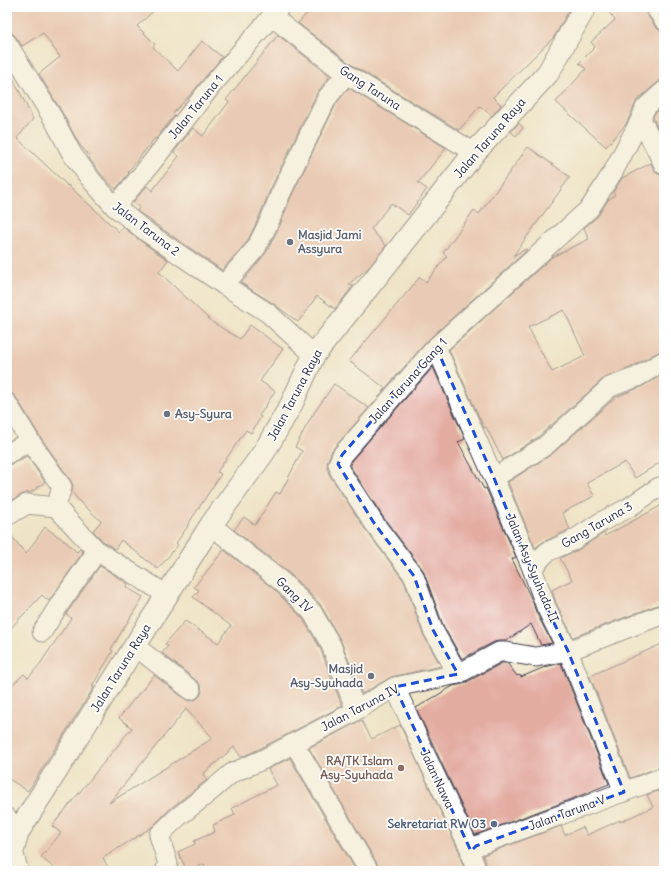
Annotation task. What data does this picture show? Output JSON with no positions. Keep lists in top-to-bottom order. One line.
{"streets":{"street":["Gang Taruna","Jalan Taruna 1","Jalan Taruna Raya","Jalan Taruna 2","Jalan Taruna Gang 1","Gang Taruna 3","Jalan Asy Syuhada II","Gang IV","Jalan Taruna IV","Jalan Nawa","Jalan Taruna V"]},"crossings":[["Gang Taruna","Jalan Taruna 1"],["Gang Taruna","Jalan Taruna Raya"],["Jalan Taruna 1","Jalan Taruna 2"],["Jalan Taruna Raya","Jalan Taruna 2"],["Jalan Taruna Raya","Gang IV"],["Jalan Taruna Gang 1","Jalan Asy Syuhada II"],["Jalan Taruna Gang 1","Jalan Taruna IV"],["Gang Taruna 3","Jalan Asy Syuhada II"],["Jalan Asy Syuhada II","Jalan Taruna IV"],["Jalan Asy Syuhada II","Jalan Taruna V"],["Gang IV","Jalan Taruna IV"],["Jalan Taruna IV","Jalan Nawa"],["Jalan Nawa","Jalan Taruna V"]],"places":["Masjid Jami Assyura","Asy-Syura","Masjid Asy-Syuhada","RA/TK Islam Asy-Syuhada","Sekretariat RW 03"]}
